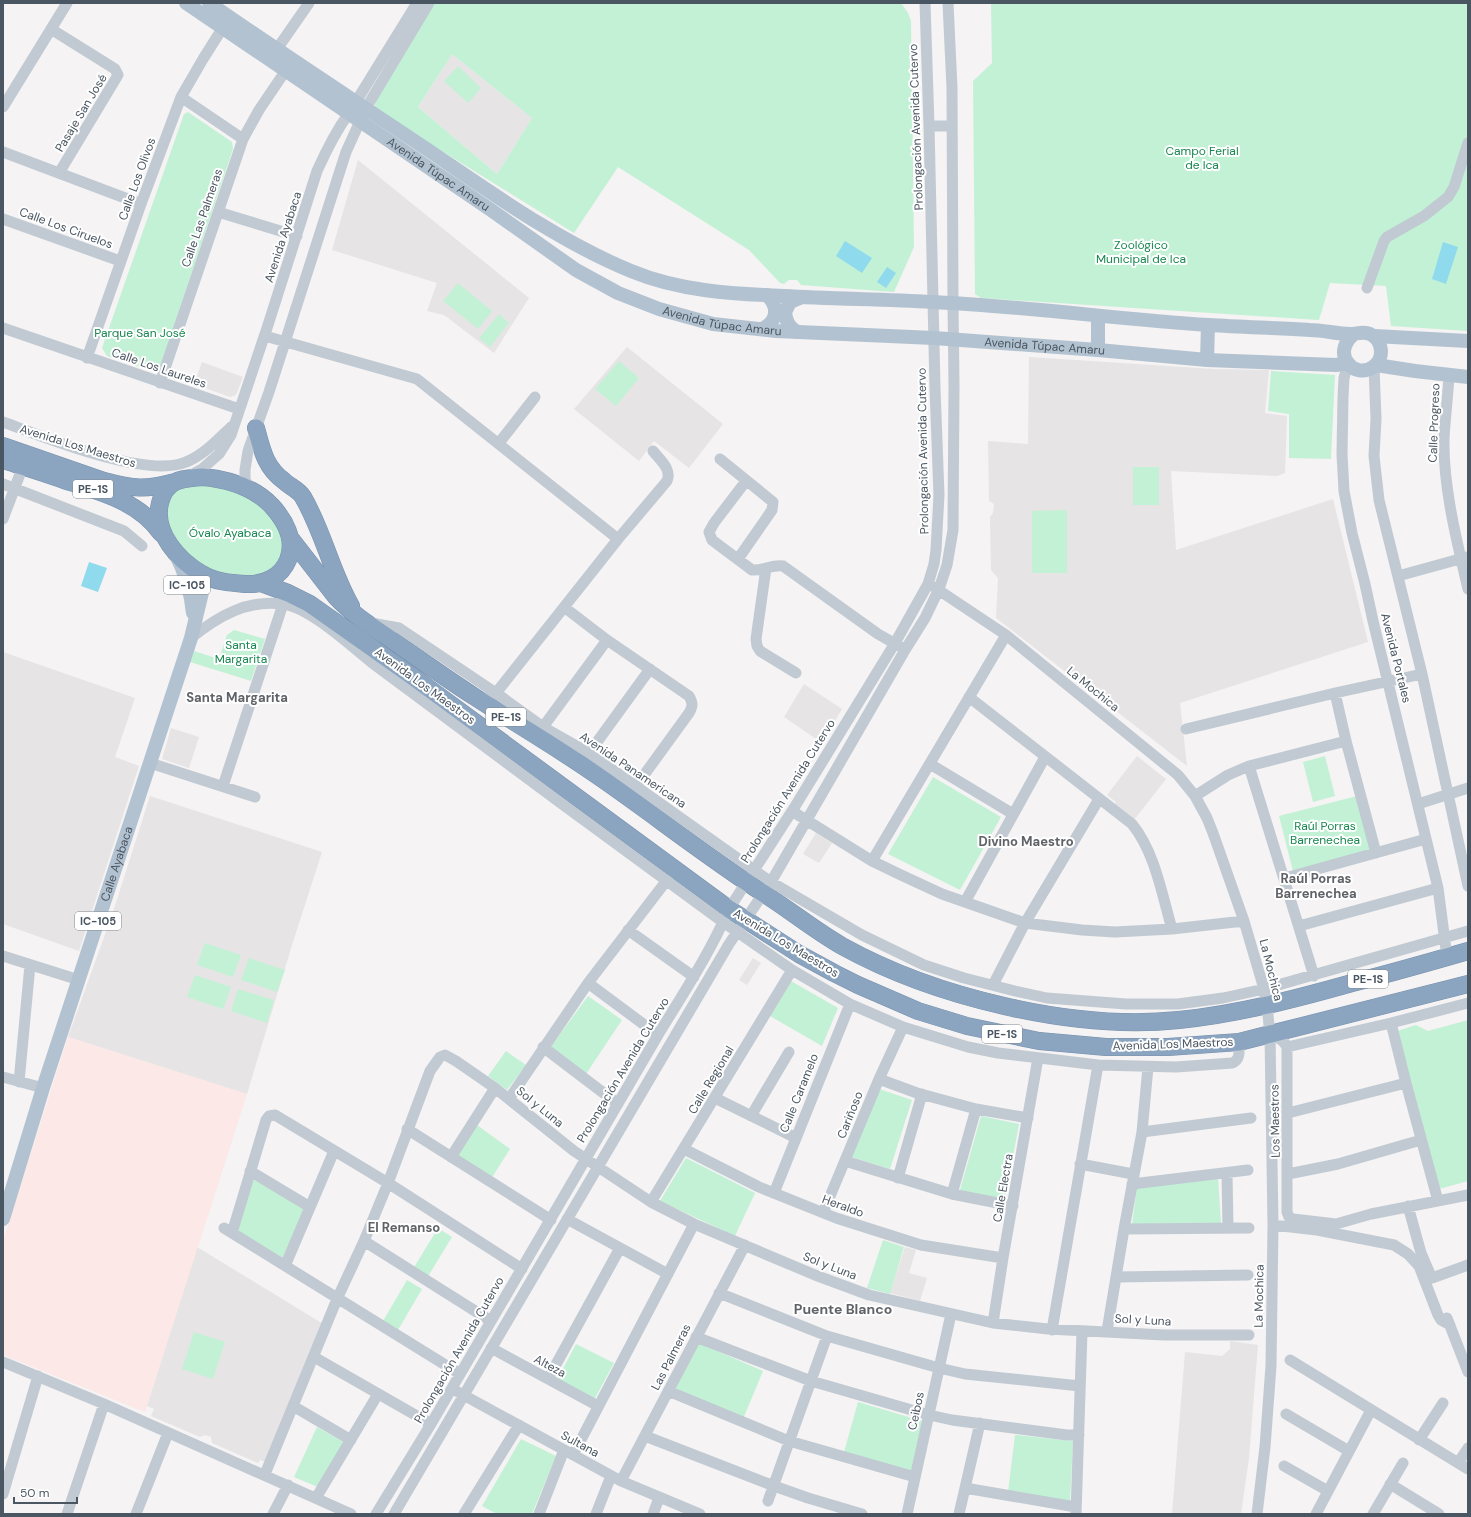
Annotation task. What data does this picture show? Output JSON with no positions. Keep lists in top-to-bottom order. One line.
{"streets":{"highway":["Avenida Los Maestros","PE-1S"],"main road":["Avenida Túpac Amaru","IC-105","Calle Ayabaca"],"street":["Pasaje San José","Prolongación Avenida Cutervo","Calle Los Olivos","Calle Las Palmeras","Calle Los Ciruelos","Avenida Ayabaca","Calle Los Laureles","Calle Progreso","Avenida Portales","La Mochica","Avenida Panamericana","Calle Regional","Calle Caramelo","Sol y Luna","Cariñoso","Los Maestros","Calle Electra","Heraldo","Las Palmeras","Alteza","Ceibos","Sultana"]},"crossings":[["Prolongación Avenida Cutervo","Avenida Túpac Amaru"],["Prolongación Avenida Cutervo","Avenida Los Maestros"],["Prolongación Avenida Cutervo","La Mochica"],["Prolongación Avenida Cutervo","Avenida Panamericana"],["Prolongación Avenida Cutervo","Sol y Luna"],["Prolongación Avenida Cutervo","Sultana"],["Avenida Túpac Amaru","Calle Los Olivos"],["Avenida Túpac Amaru","Calle Las Palmeras"],["Avenida Túpac Amaru","Avenida Ayabaca"],["Avenida Túpac Amaru","Avenida Portales"],["Calle Los Olivos","Calle Los Ciruelos"],["Calle Los Olivos","Calle Los Laureles"],["Calle Las Palmeras","Calle Los Laureles"],["Avenida Ayabaca","Calle Los Laureles"],["Avenida Ayabaca","Avenida Los Maestros"],["Avenida Ayabaca","PE-1S"],["Avenida Ayabaca","Calle Ayabaca"],["Avenida Los Maestros","PE-1S"],["Avenida Los Maestros","Avenida Portales"],["Avenida Los Maestros","La Mochica"],["Avenida Los Maestros","Avenida Panamericana"],["Avenida Los Maestros","Calle Ayabaca"],["PE-1S","Calle Ayabaca"],["Calle Regional","Sol y Luna"],["Calle Regional","Heraldo"],["Calle Caramelo","Heraldo"],["Sol y Luna","Calle Electra"],["Sol y Luna","Las Palmeras"],["Sol y Luna","Ceibos"],["Cariñoso","Heraldo"],["Calle Electra","Heraldo"],["Las Palmeras","Sultana"]],"districts":["Santa Margarita","Divino Maestro","Raúl Porras Barrenechea","El Remanso","Puente Blanco"],"parks":["Campo Ferial de Ica","Zoológico Municipal de Ica","Parque San José","Óvalo Ayabaca","Santa Margarita","Raúl Porras Barrenechea"],"scale_bar":"50 m"}
